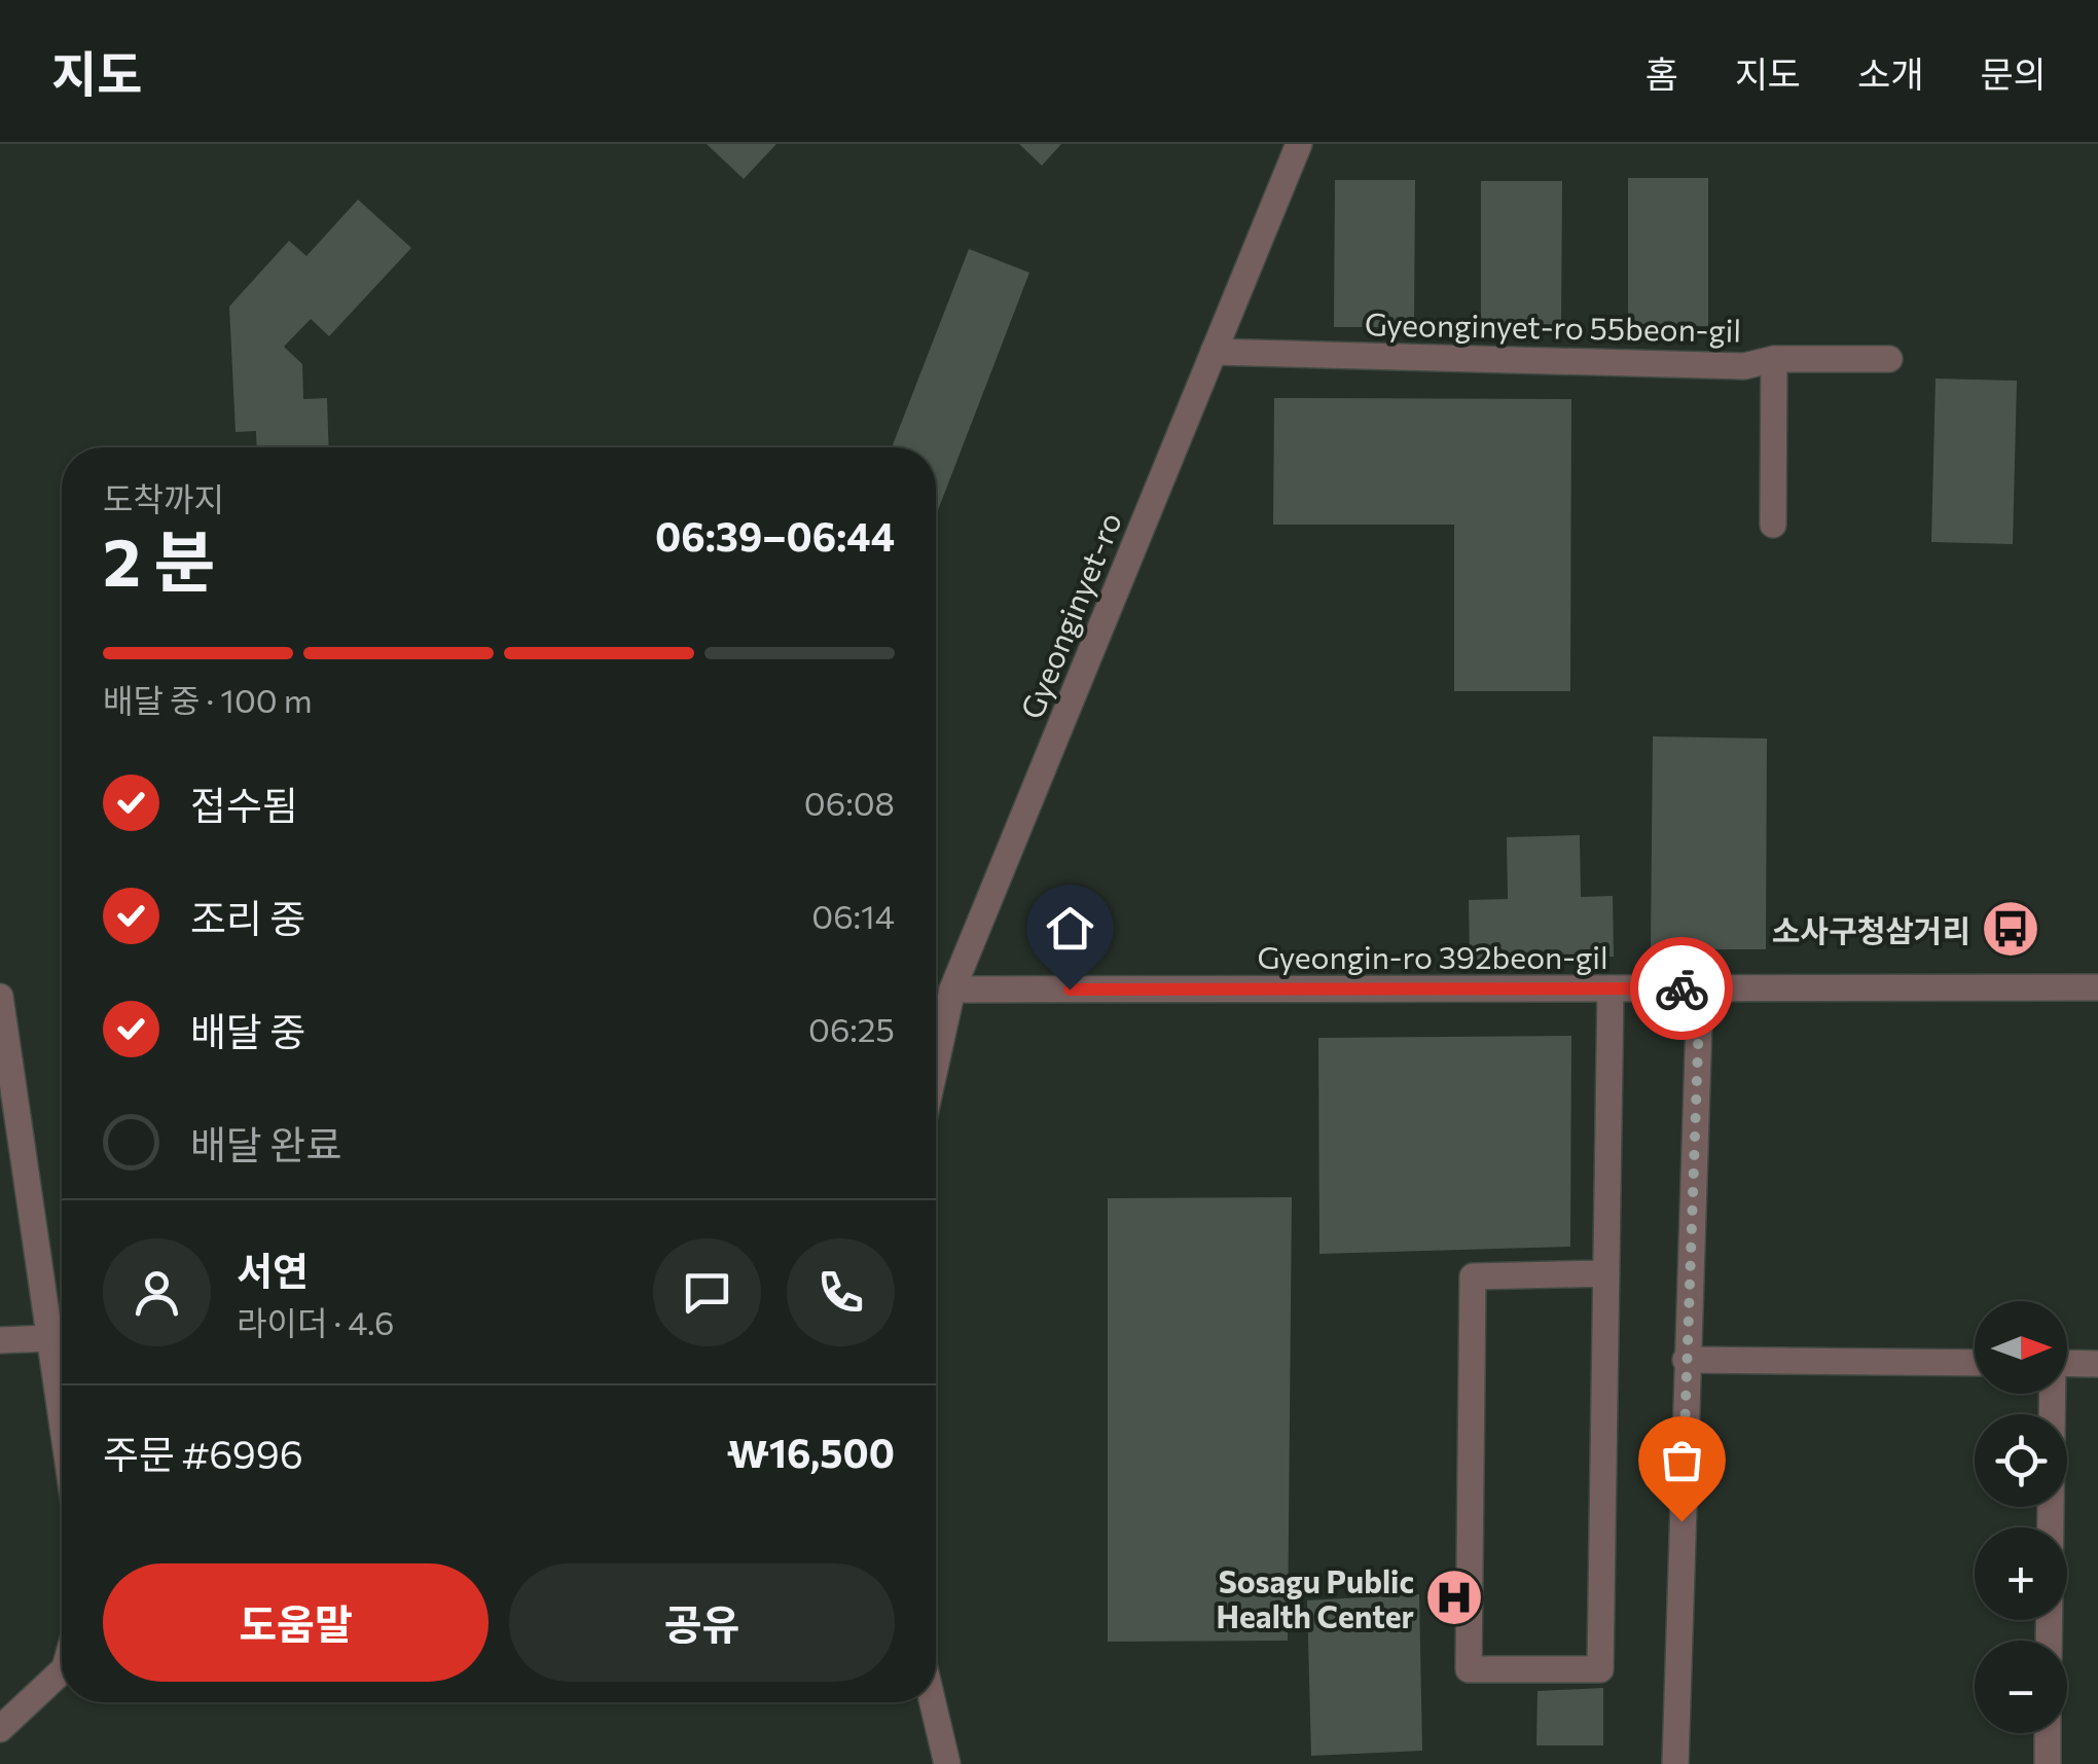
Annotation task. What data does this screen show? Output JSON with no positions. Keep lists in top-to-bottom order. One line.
{"streets":{"street":["Gyeonginyet-ro 55beon-gil","Gyeonginyet-ro","Gyeongin-ro 392beon-gil"]},"crossings":[["Gyeonginyet-ro 55beon-gil","Gyeonginyet-ro"],["Gyeonginyet-ro","Gyeongin-ro 392beon-gil"]],"places":{"bus stop":["소사구청삼거리"],"hospital":["Sosagu Public Health Center"]},"north":"right","page":{"header":"지도","nav":["홈","지도","소개","문의"],"heading":["2 분","도착까지","06:39–06:44"],"panel":["서연","라이더 · 4.6","주문 #6996","₩16,500"],"bar":"배달 중 · 100 m","list":[["접수됨","06:08"],["조리 중","06:14"],["배달 중","06:25"],"배달 완료"],"map_buttons":["+","−"],"buttons":["도움말","공유"]}}
